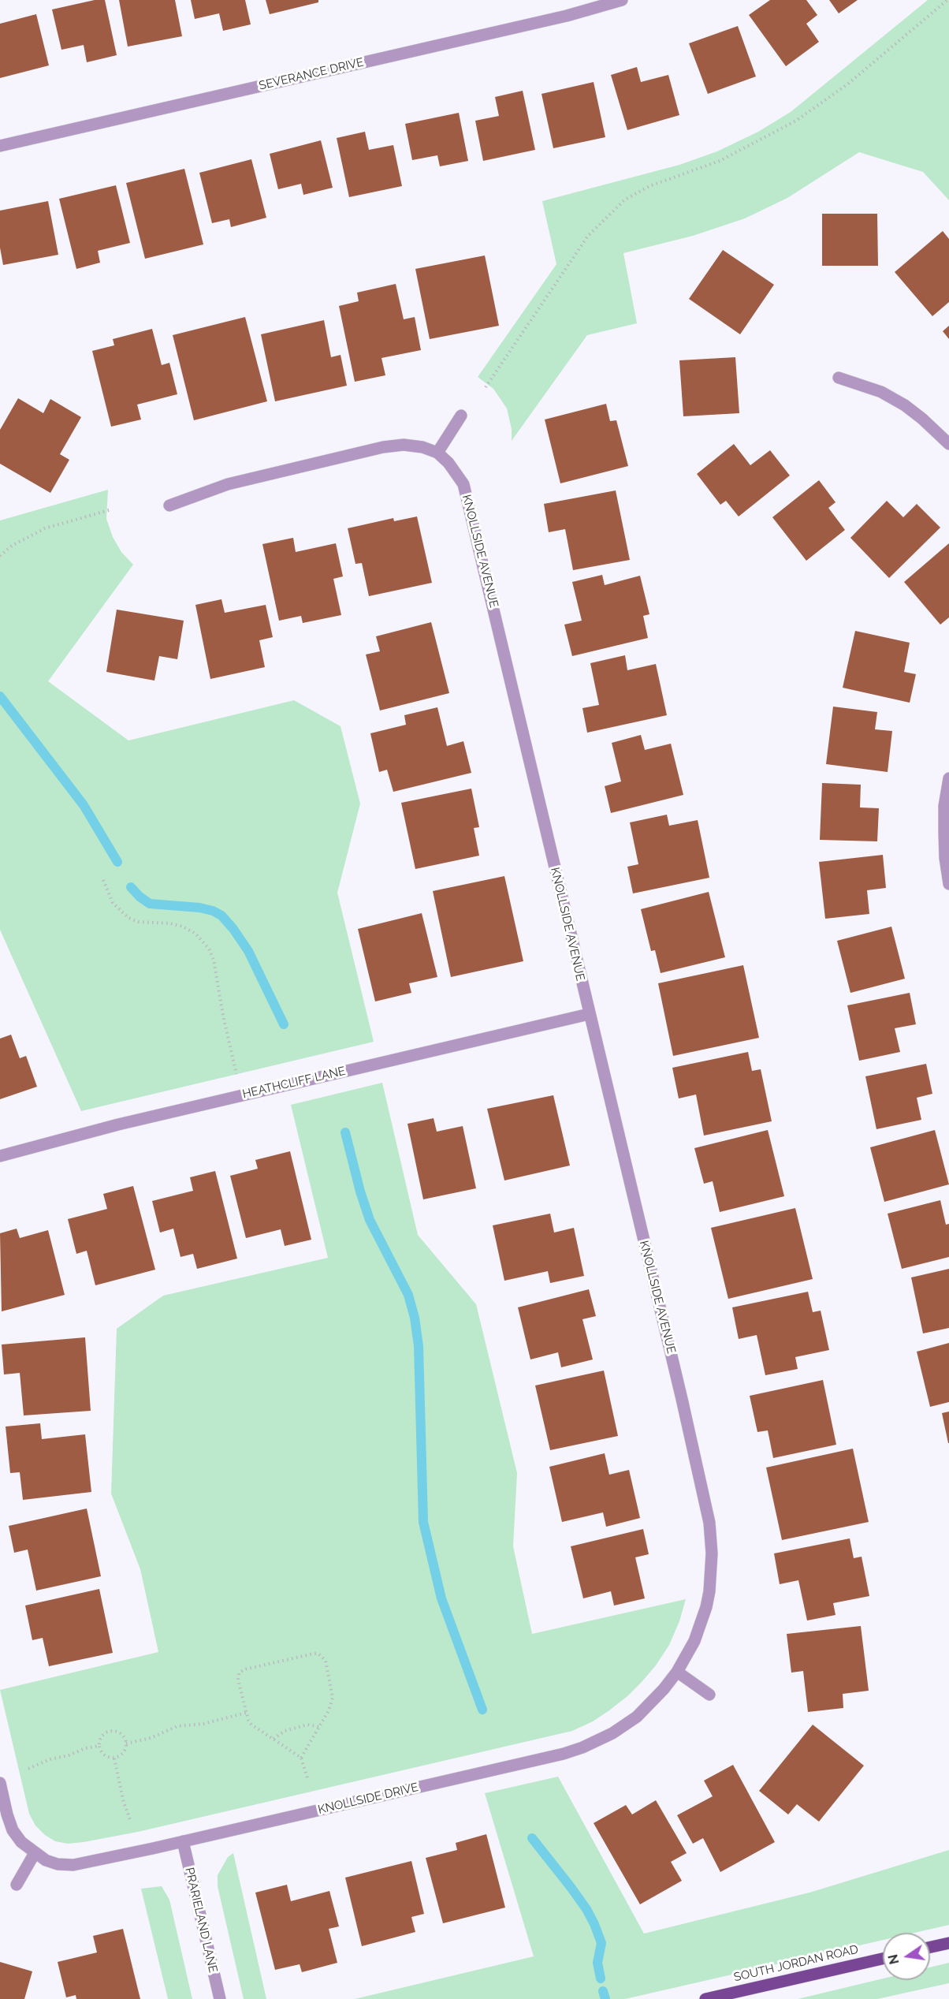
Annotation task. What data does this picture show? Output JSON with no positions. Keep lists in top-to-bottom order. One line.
{"streets":{"main road":["SOUTH JORDAN ROAD"],"street":["SEVERANCE DRIVE","KNOLLSIDE AVENUE","HEATHCLIFF LANE","KNOLLSIDE DRIVE","PRARIELAND LANE"]},"crossings":[["KNOLLSIDE AVENUE","HEATHCLIFF LANE"],["KNOLLSIDE AVENUE","KNOLLSIDE DRIVE"],["KNOLLSIDE DRIVE","PRARIELAND LANE"]],"north":"left"}
